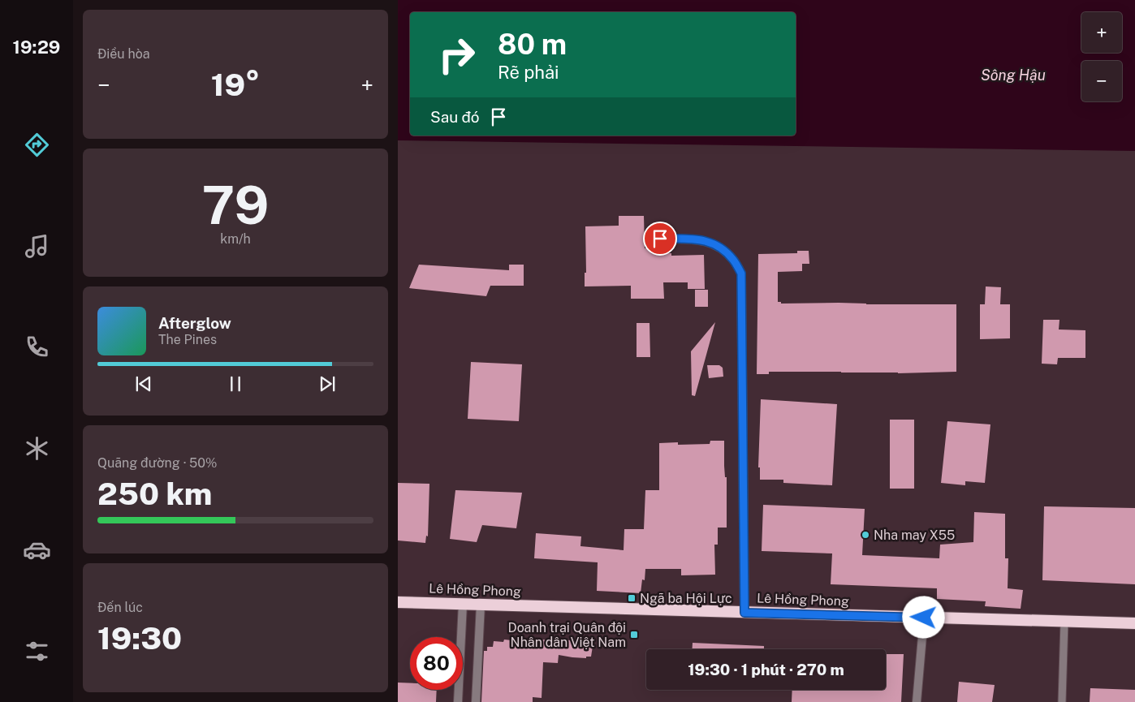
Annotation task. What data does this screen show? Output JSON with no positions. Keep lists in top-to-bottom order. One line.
{"streets":{"highway":["Lê Hồng Phong"]},"water":["Sông Hậu"],"places":{"other":["Nha may X55"],"transit":["Ngã ba Hội Lực","Doanh trại Quân đội Nhân dân Việt Nam"]},"page":{"tabs":"19:29","tile":["Điều hòa",["79","km/h"],["Quãng đường · 50%","250 km"],["Đến lúc","19:30"]],"map_buttons":["+","−"],"turn":["80 m","Rẽ phải"],"heat":["−","19°","+"],"then":"Sau đó","song":["Afterglow","The Pines"],"limit":"80","trip":"19:30 · 1 phút · 270 m"}}
